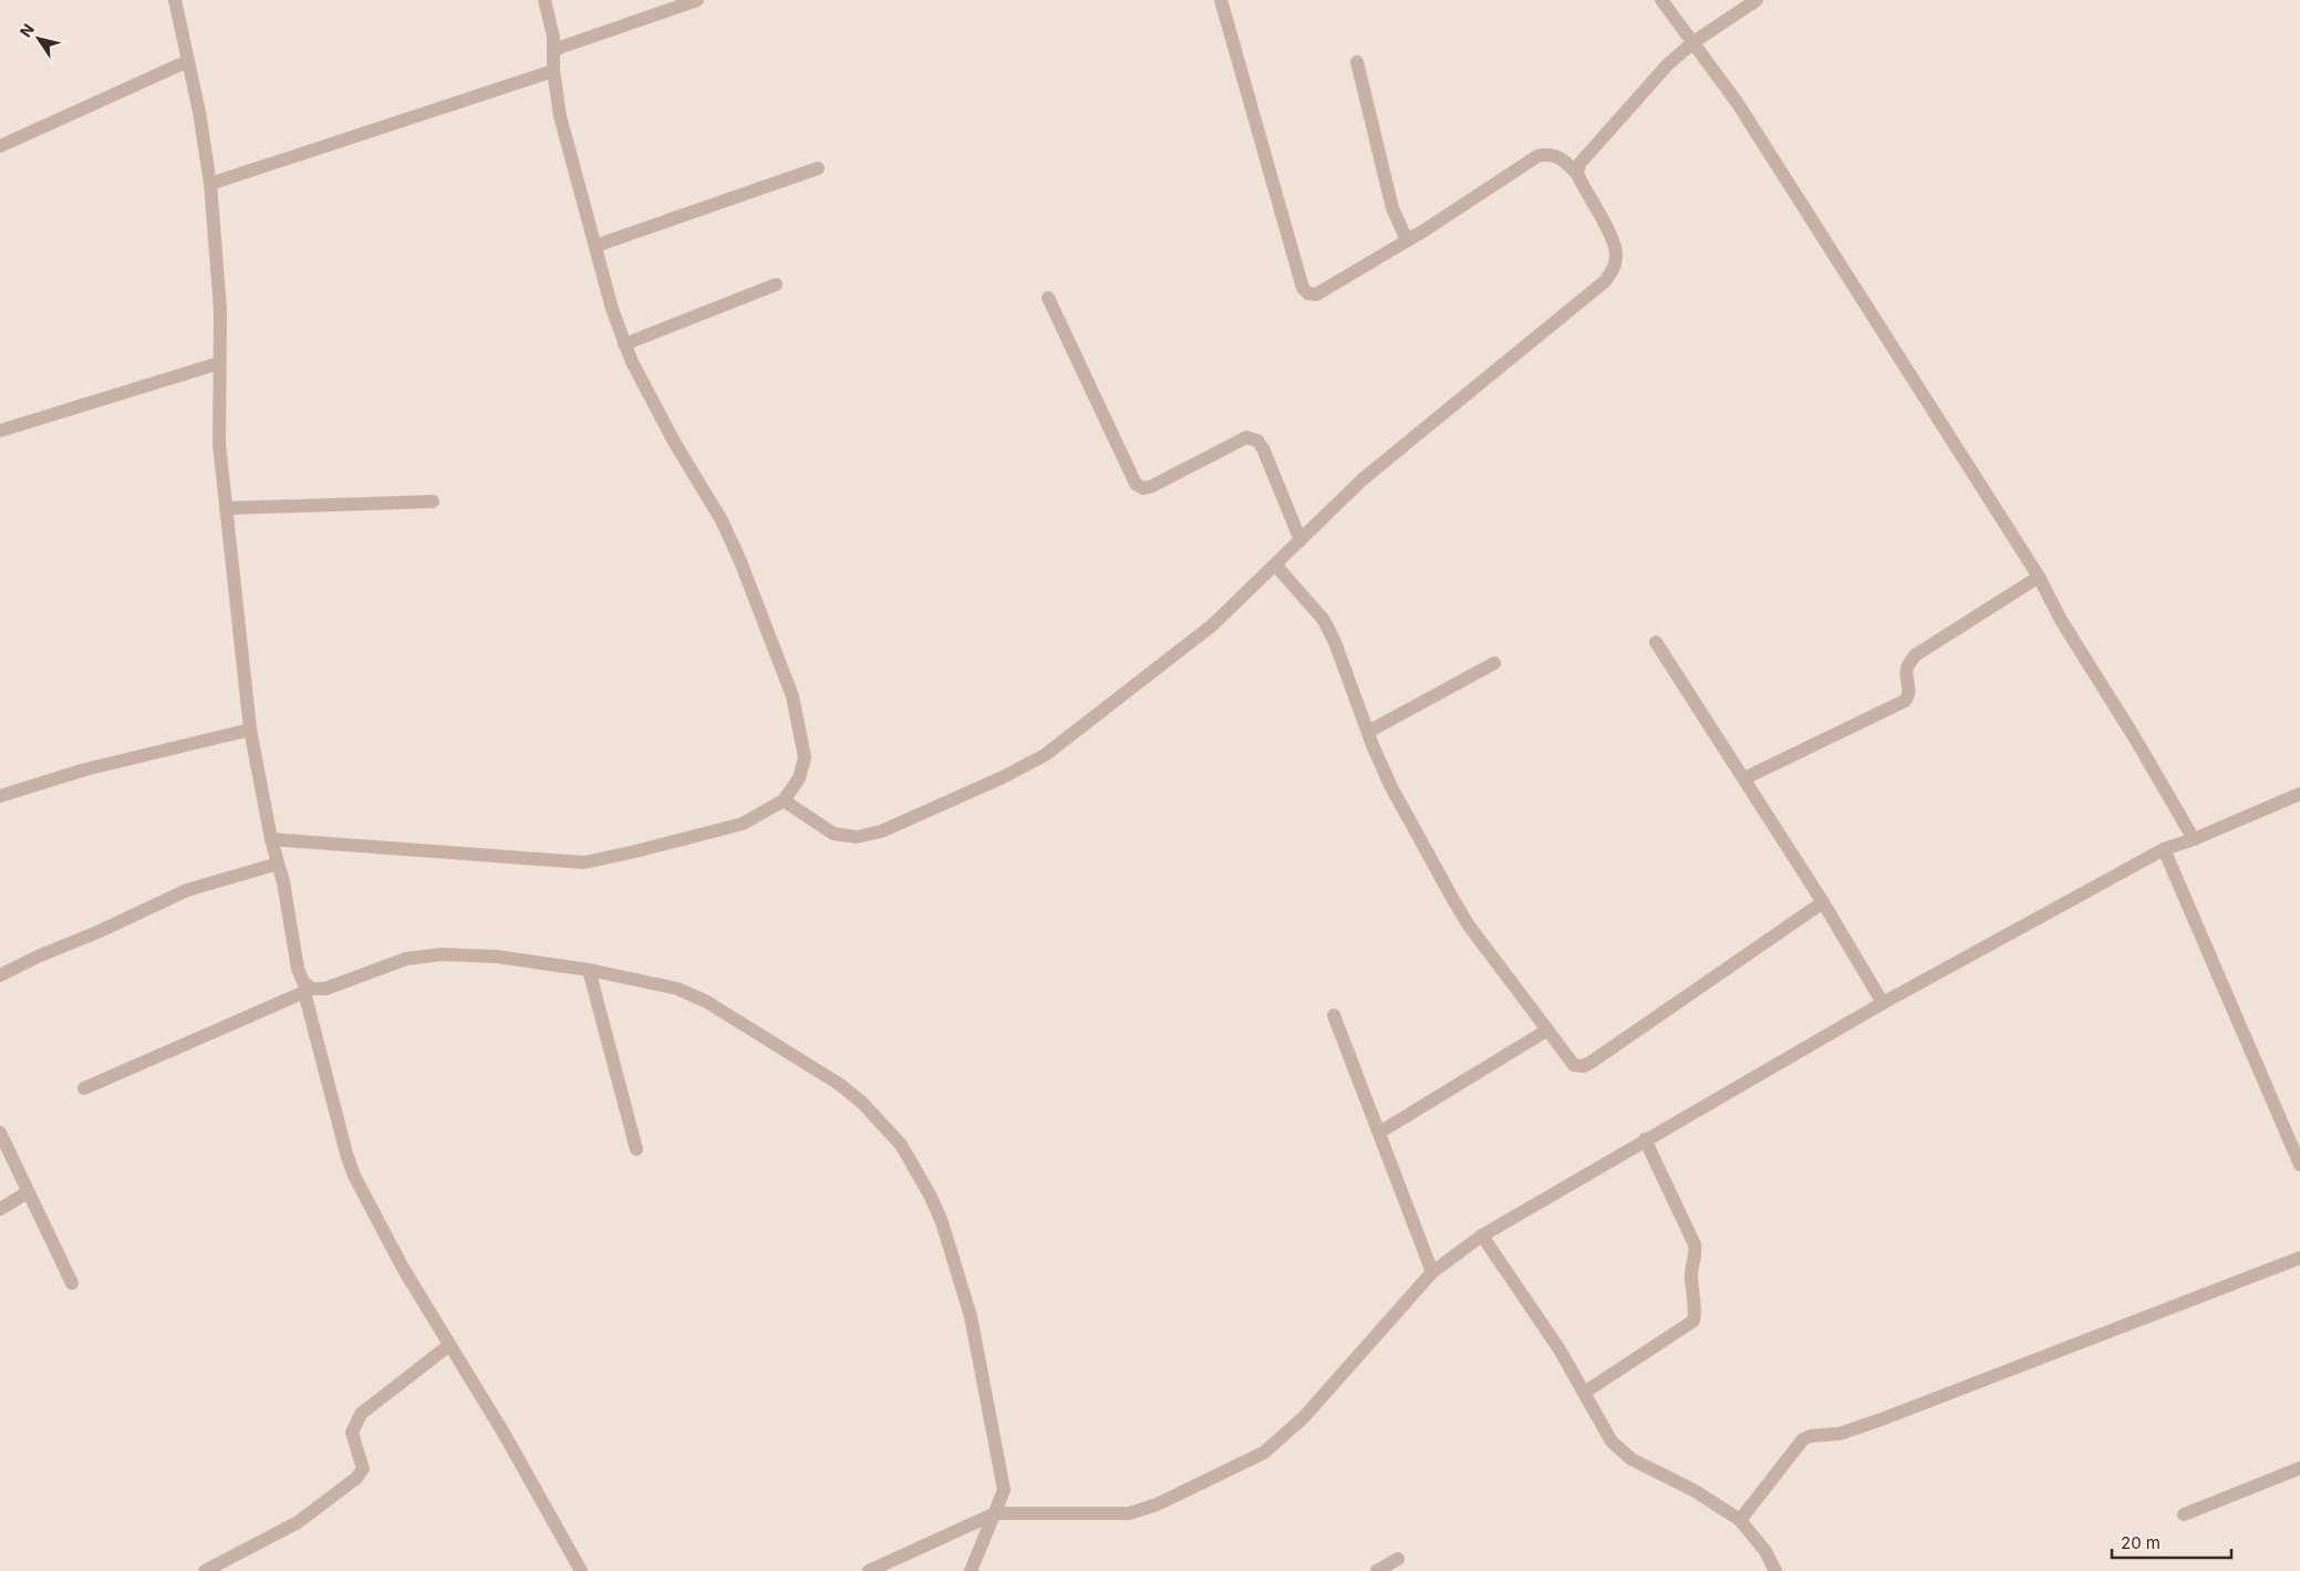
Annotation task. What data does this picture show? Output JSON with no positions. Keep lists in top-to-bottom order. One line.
{"scale_bar":"20 m","north":"top left"}
